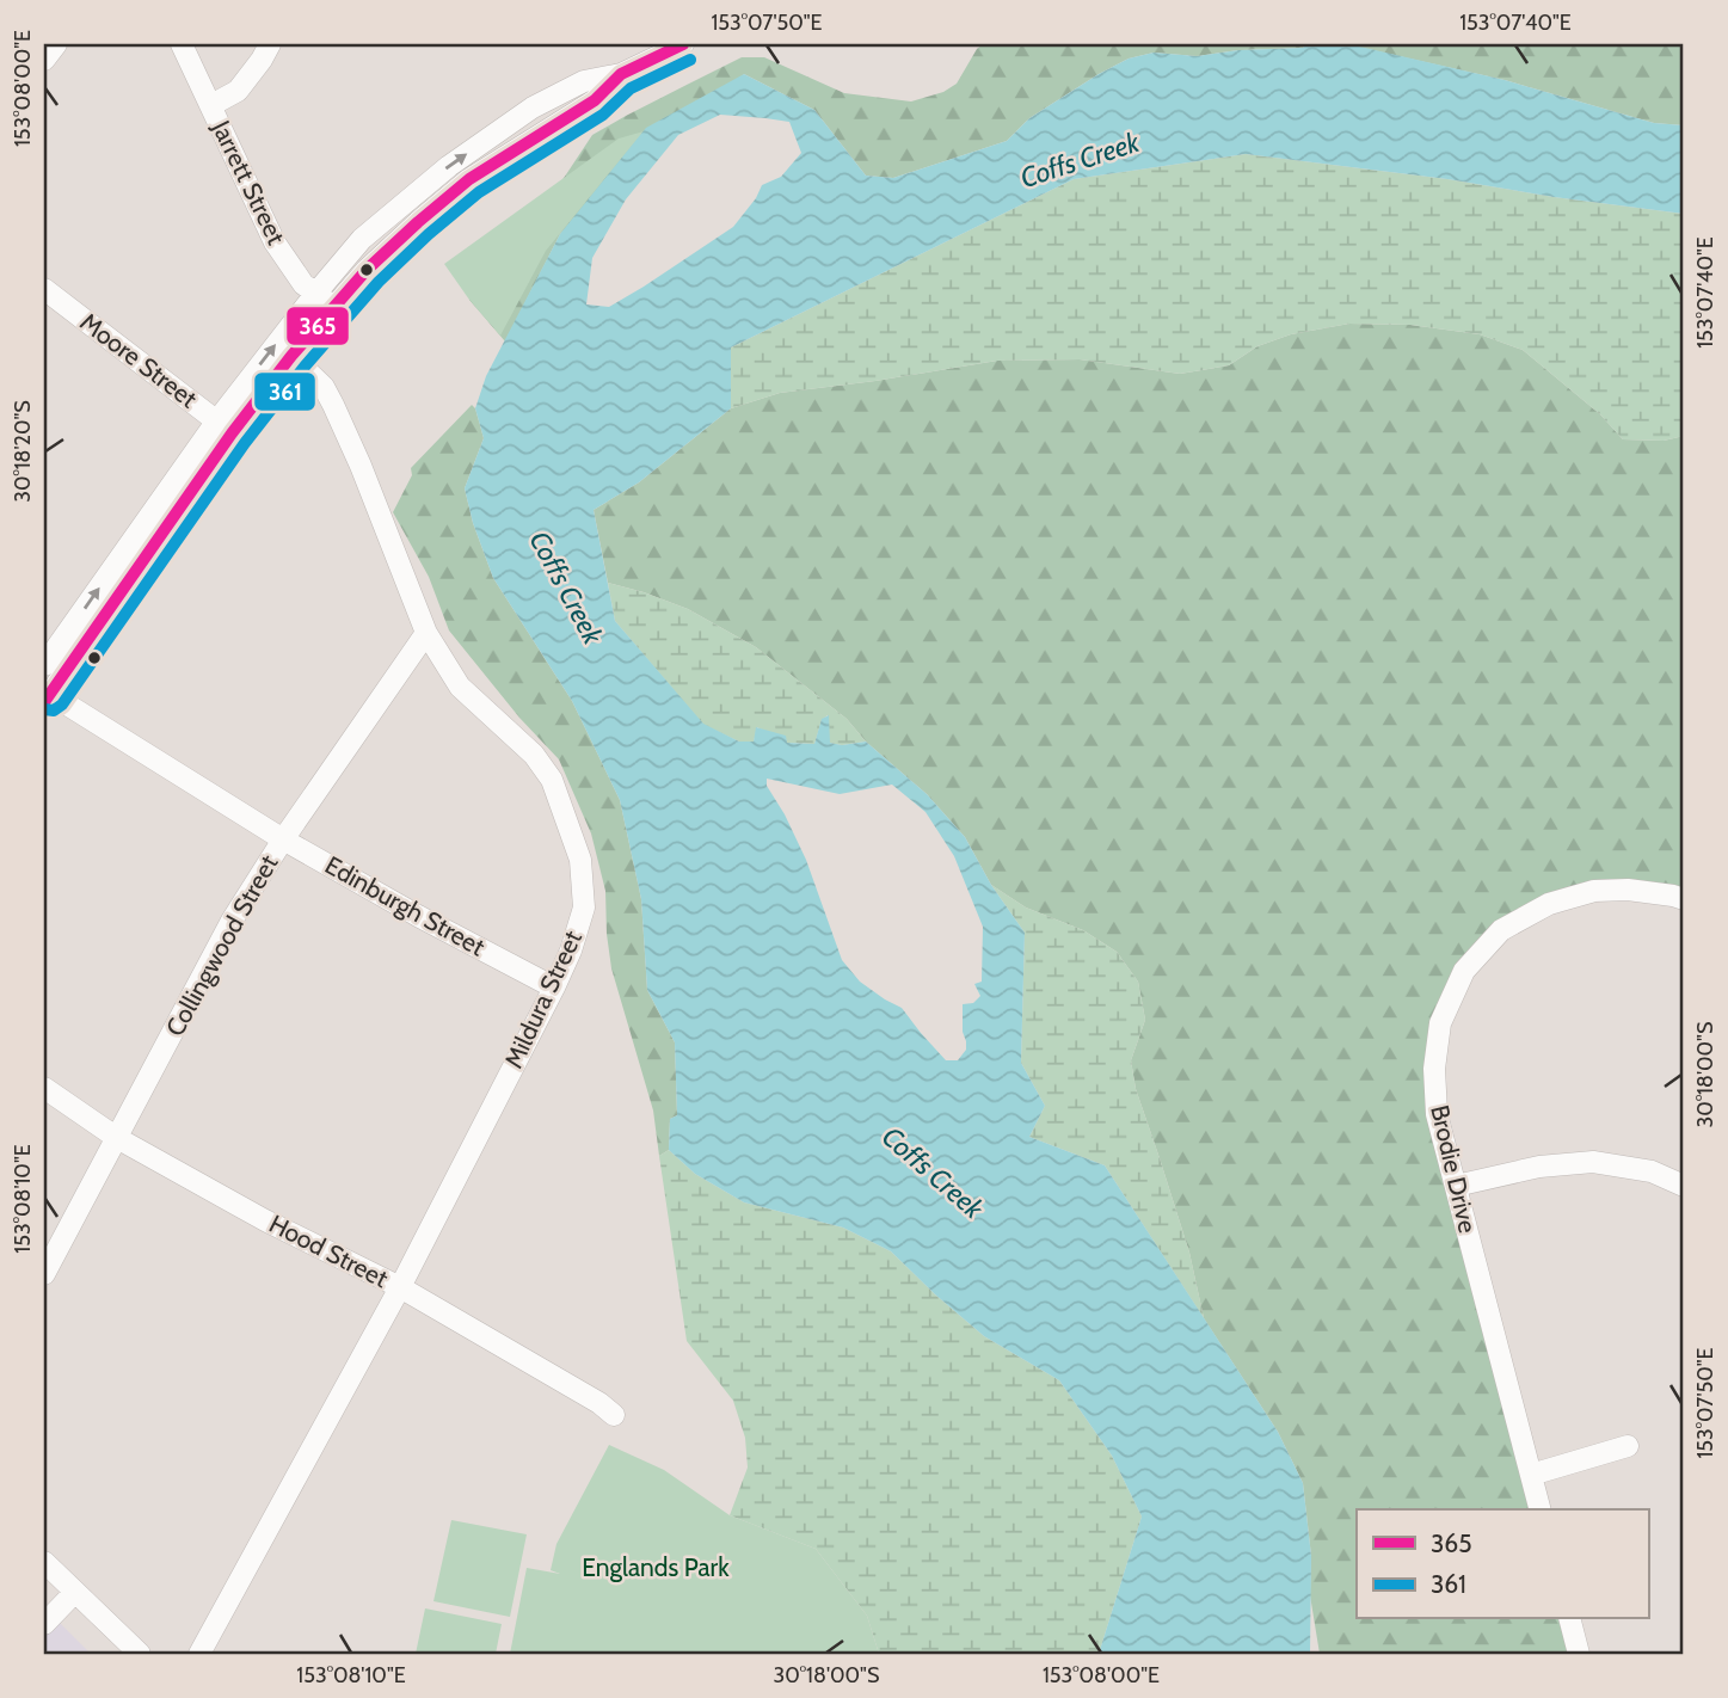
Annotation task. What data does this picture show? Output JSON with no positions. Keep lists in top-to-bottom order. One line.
{"streets":{"street":["Jarrett Street","Moore Street","Edinburgh Street","Collingwood Street","Mildura Street","Brodie Drive","Hood Street"]},"crossings":[["Edinburgh Street","Collingwood Street"],["Edinburgh Street","Mildura Street"],["Collingwood Street","Mildura Street"],["Collingwood Street","Hood Street"],["Mildura Street","Hood Street"]],"water":["Coffs Creek"],"parks":["Englands Park"],"lines":["transit line 365","transit line 361"],"legend":["365","361"],"coordinates":["153°07'50\"E","153°07'40\"E","153°08'00\"E","30°18'20\"S","30°18'00\"S","153°08'10\"E"]}
